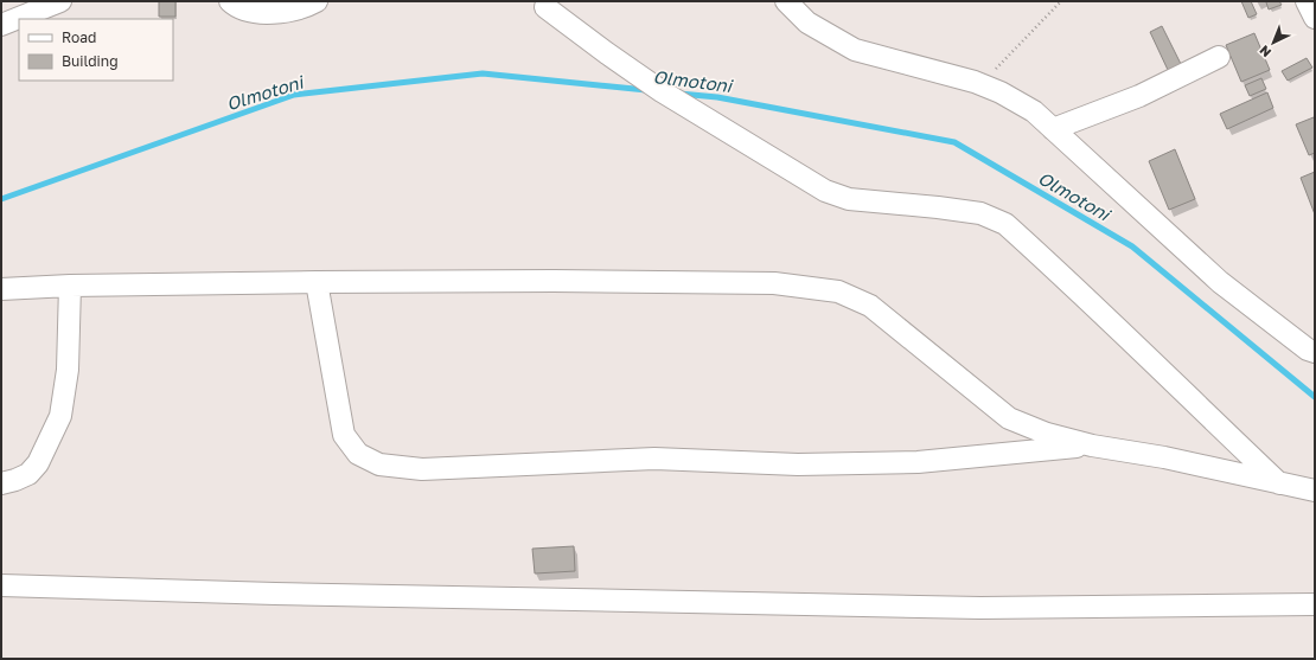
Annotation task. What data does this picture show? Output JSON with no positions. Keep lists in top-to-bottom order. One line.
{"water":["Olmotoni"],"legend":["Road","Building"],"north":"bottom left"}
